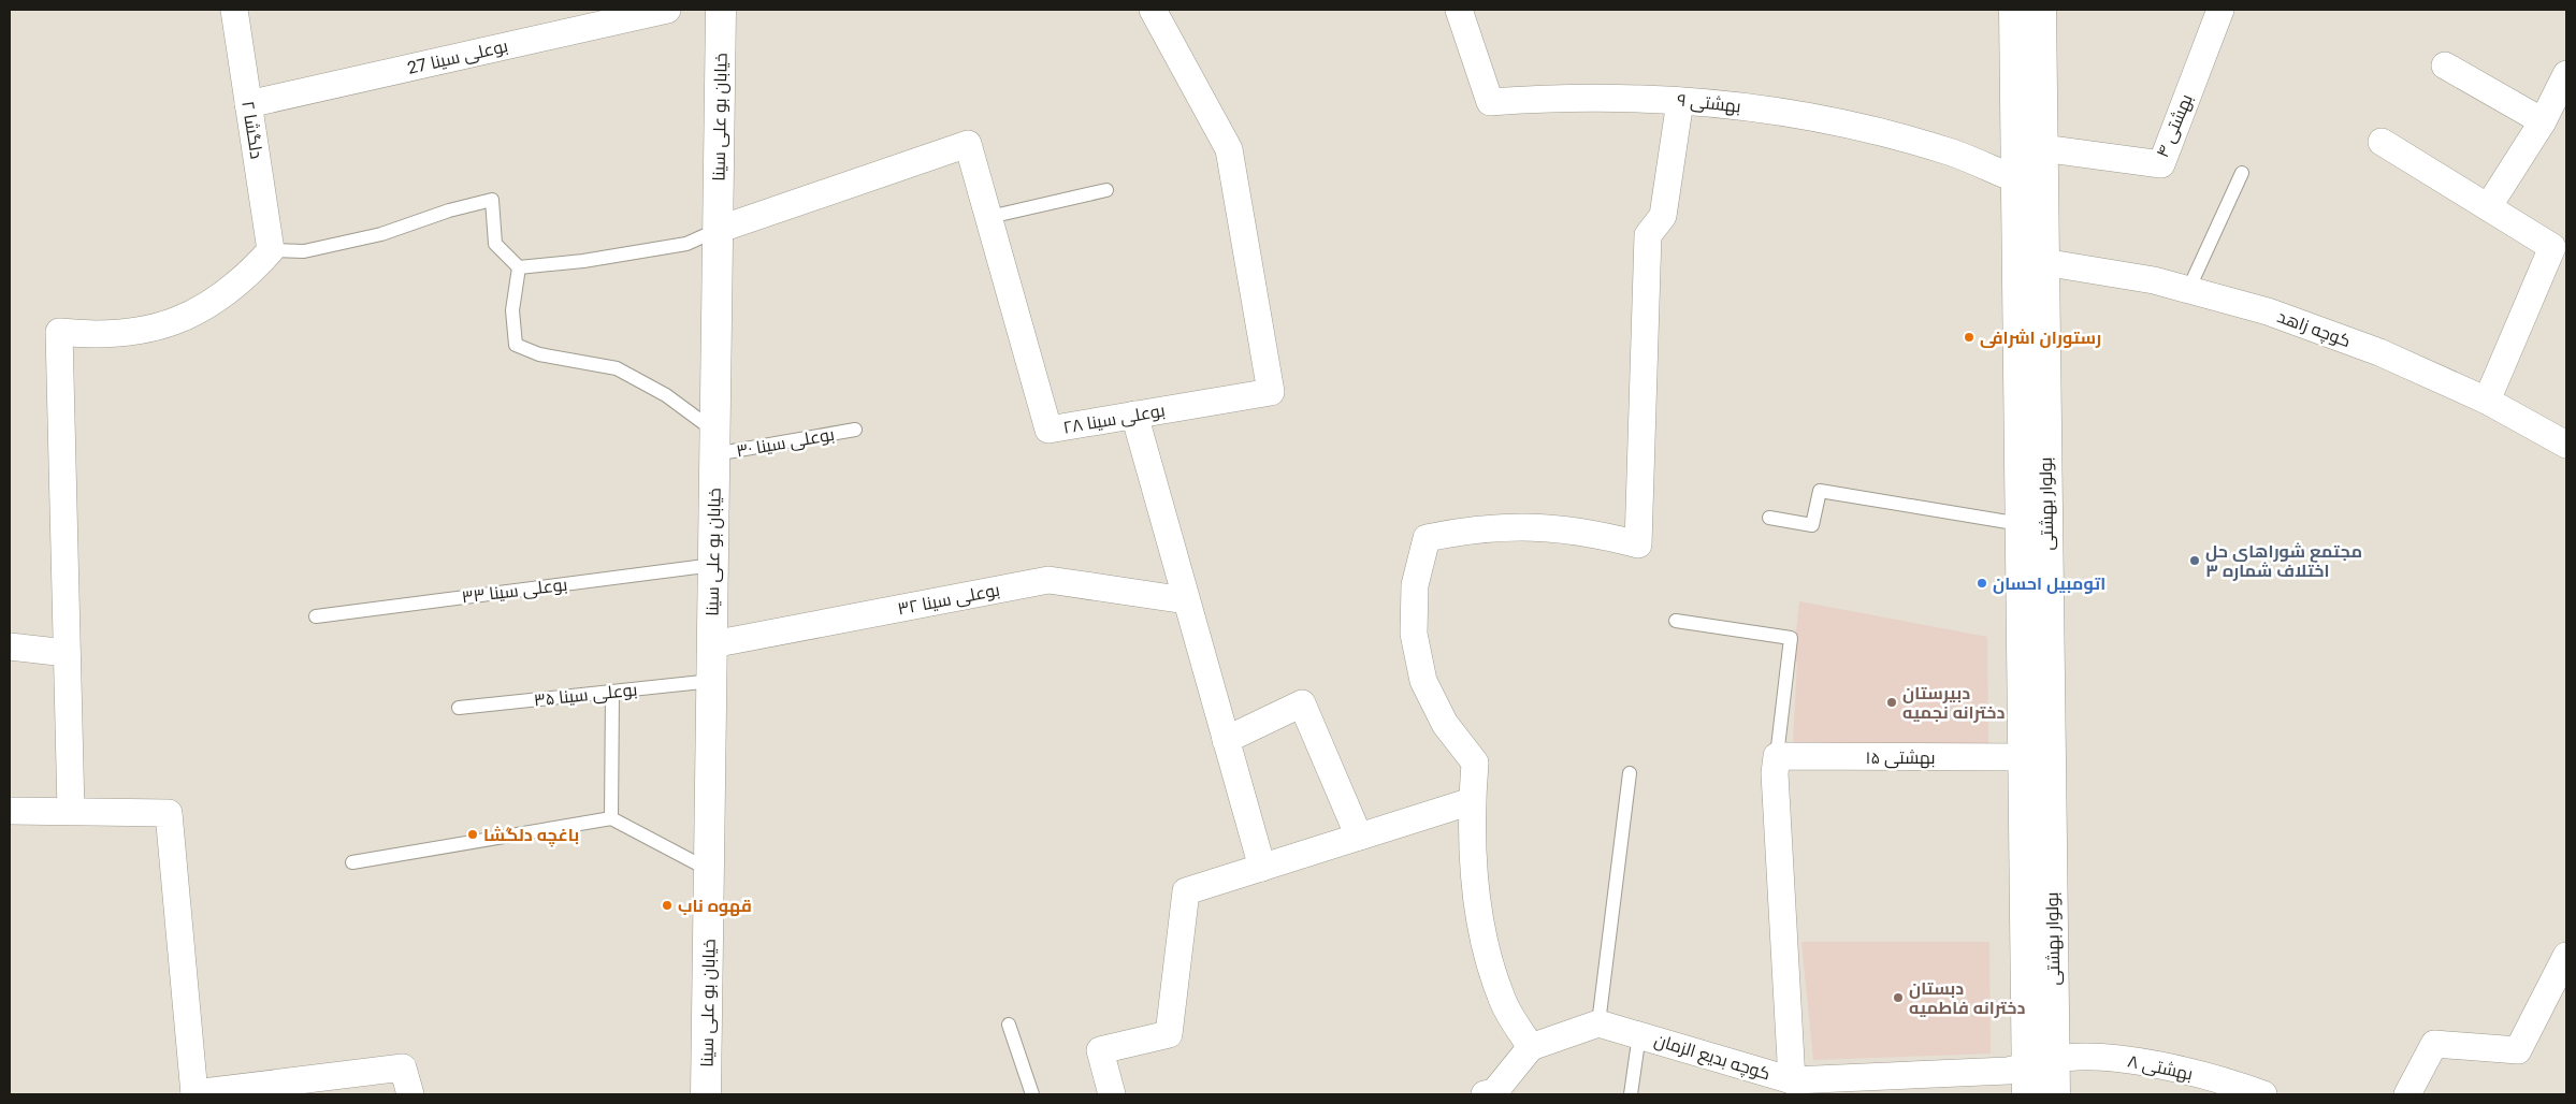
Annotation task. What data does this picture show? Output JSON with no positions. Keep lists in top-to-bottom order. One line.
{"streets":{"main road":["خیابان بو علی سینا","بولوار بهشتی"],"street":["بوعلی سینا 27","بهشتی ۹","بهشتی ۴","دلگشا ۲","کوچه زاهد","بوعلی سینا ۲۸","بوعلی سینا ۳۲","بهشتی ۱۵","کوچه بدیع الزمان","بهشتی ۸"],"lane":["بوعلی سینا ۳۰","بوعلی سینا ۳۳","بوعلی سینا ۳۵"]},"crossings":[["بوعلی سینا 27","دلگشا ۲"],["بهشتی ۹","بولوار بهشتی"],["خیابان بو علی سینا","بوعلی سینا ۲۸"],["خیابان بو علی سینا","بوعلی سینا ۳۰"],["خیابان بو علی سینا","بوعلی سینا ۳۳"],["خیابان بو علی سینا","بوعلی سینا ۳۲"],["خیابان بو علی سینا","بوعلی سینا ۳۵"],["بهشتی ۴","بولوار بهشتی"],["کوچه زاهد","بولوار بهشتی"],["بولوار بهشتی","بهشتی ۱۵"],["بولوار بهشتی","کوچه بدیع الزمان"],["بولوار بهشتی","بهشتی ۸"],["کوچه بدیع الزمان","بهشتی ۸"]],"places":["رستوران اشرافی","مجتمع شوراهای حل اختلاف شماره ۳","اتومبیل احسان","دبیرستان دخترانه نجمیه","باغچه دلگشا","قهوه ناب","دبستان دخترانه فاطمیه"]}
